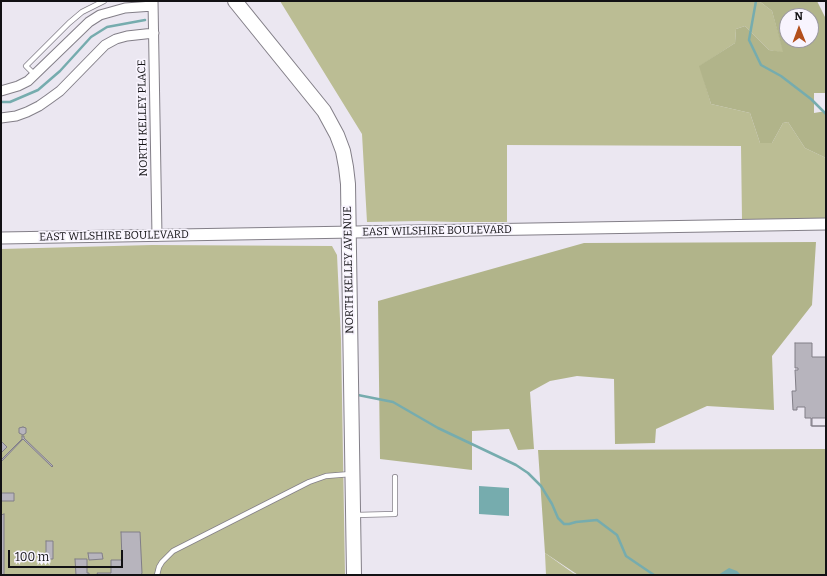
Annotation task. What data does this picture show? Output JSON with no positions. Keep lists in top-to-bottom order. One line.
{"streets":{"main road":["NORTH KELLEY AVENUE"],"street":["NORTH KELLEY PLACE","EAST WILSHIRE BOULEVARD"]},"crossings":[["NORTH KELLEY PLACE","EAST WILSHIRE BOULEVARD"],["EAST WILSHIRE BOULEVARD","NORTH KELLEY AVENUE"]],"scale_bar":"100 m","north":"top"}
